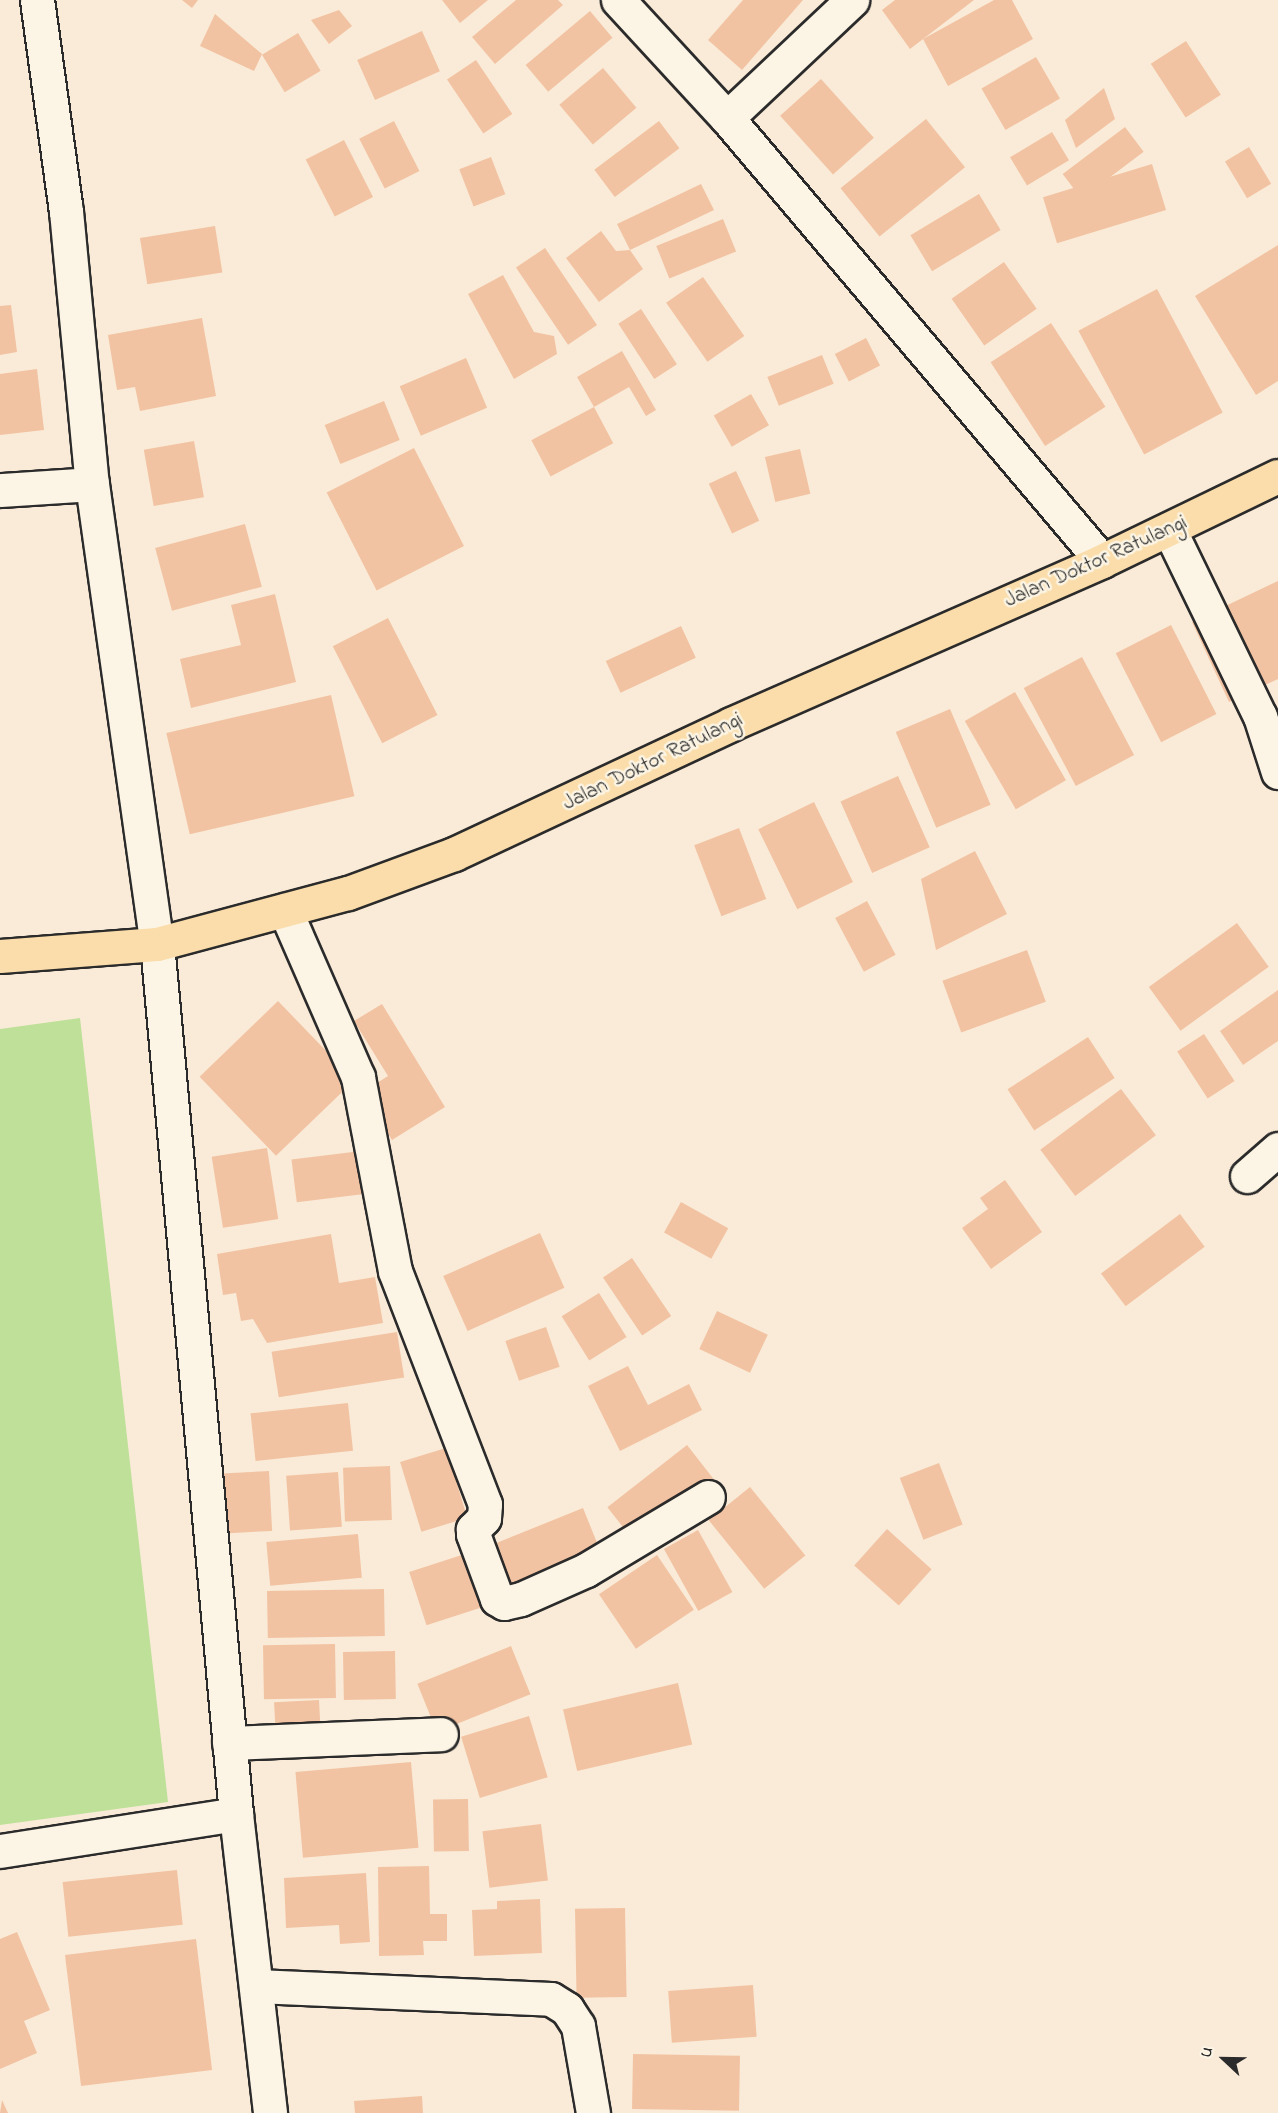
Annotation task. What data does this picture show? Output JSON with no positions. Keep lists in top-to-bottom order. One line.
{"streets":{"highway":["Jalan Doktor Ratulangi"]},"north":"left"}
